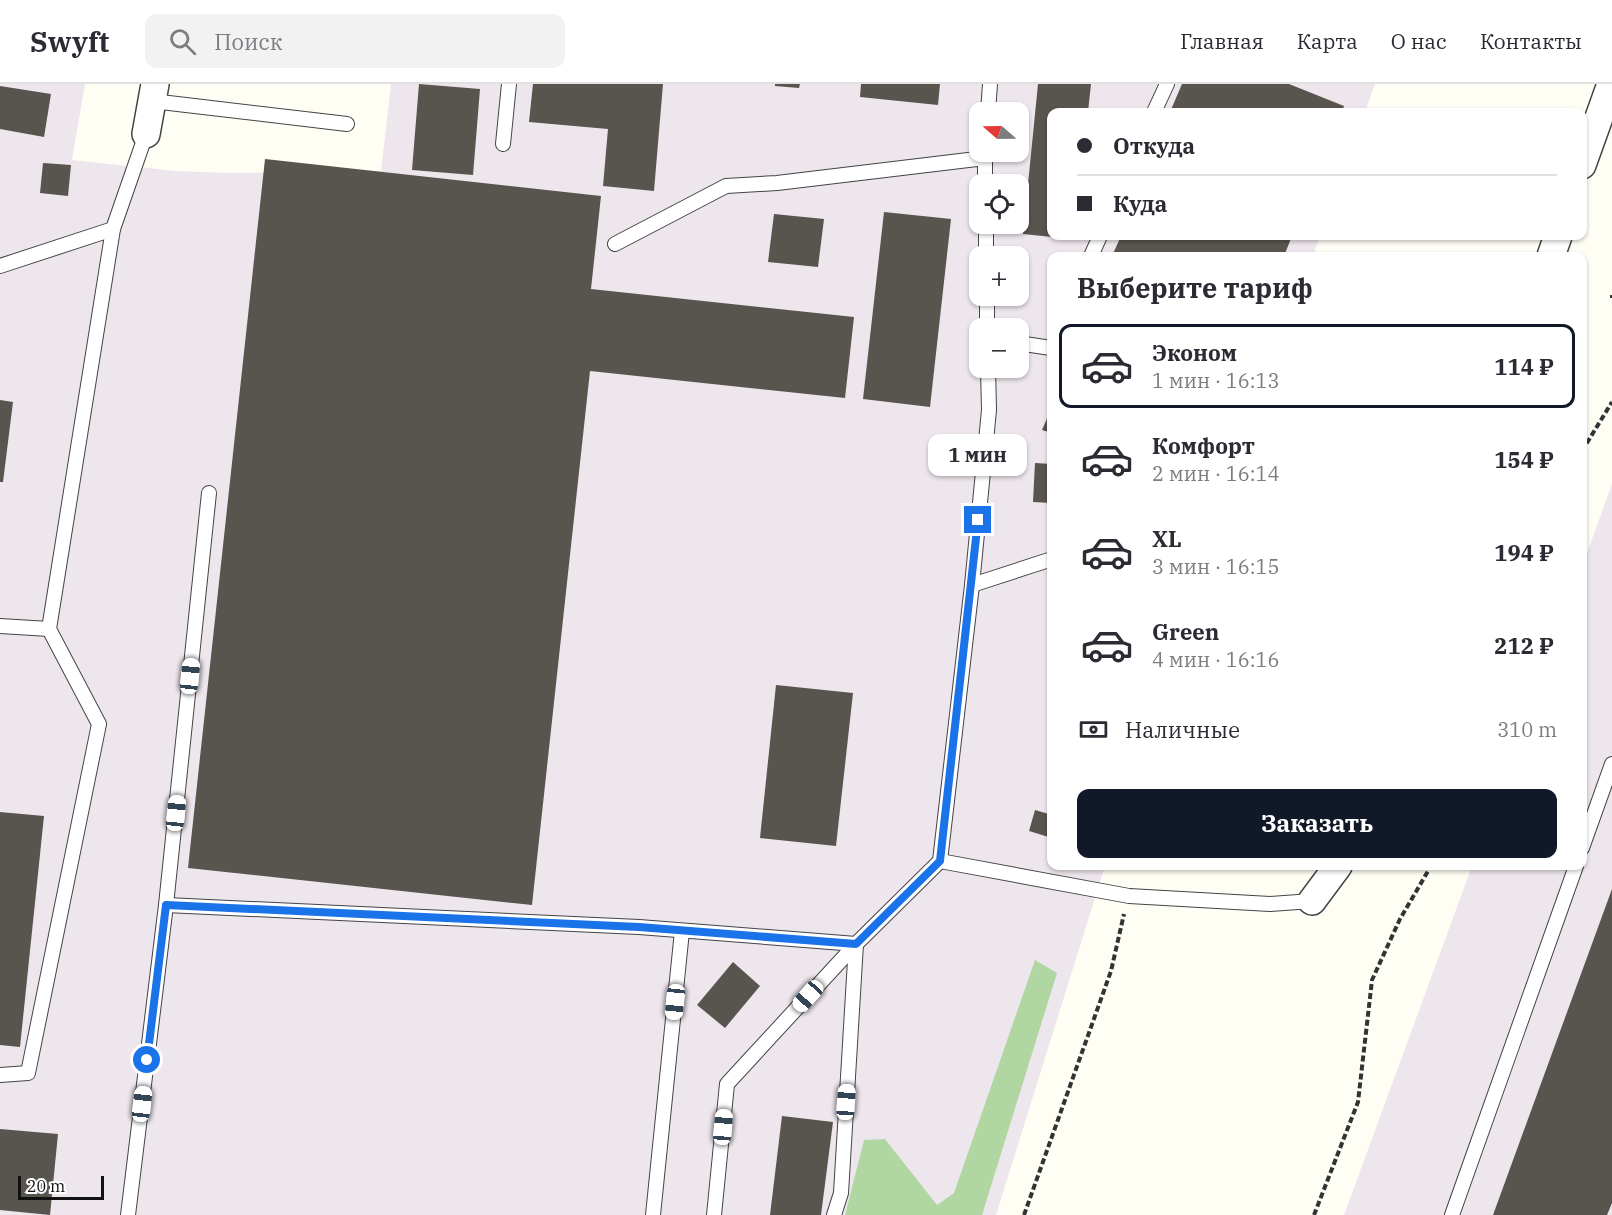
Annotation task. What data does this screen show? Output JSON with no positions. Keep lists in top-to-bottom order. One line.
{"scale_bar":"20 m","north":"left","page":{"header":"Swyft","search":"Поиск","nav":["Главная","Карта","О нас","Контакты"],"map_buttons":["+","−"],"banner":["Откуда","Куда"],"heading":"Выберите тариф","list":[{"name":"Эконом","note":"1 мин · 16:13","value":"114 ₽"},{"name":"Комфорт","note":"2 мин · 16:14","value":"154 ₽"},{"name":"XL","note":"3 мин · 16:15","value":"194 ₽"},{"name":"Green","note":"4 мин · 16:16","value":"212 ₽"}],"bubble":"1 мин","pay":["Наличные","310 m"],"buttons":"Заказать","scale":"20 m"}}
